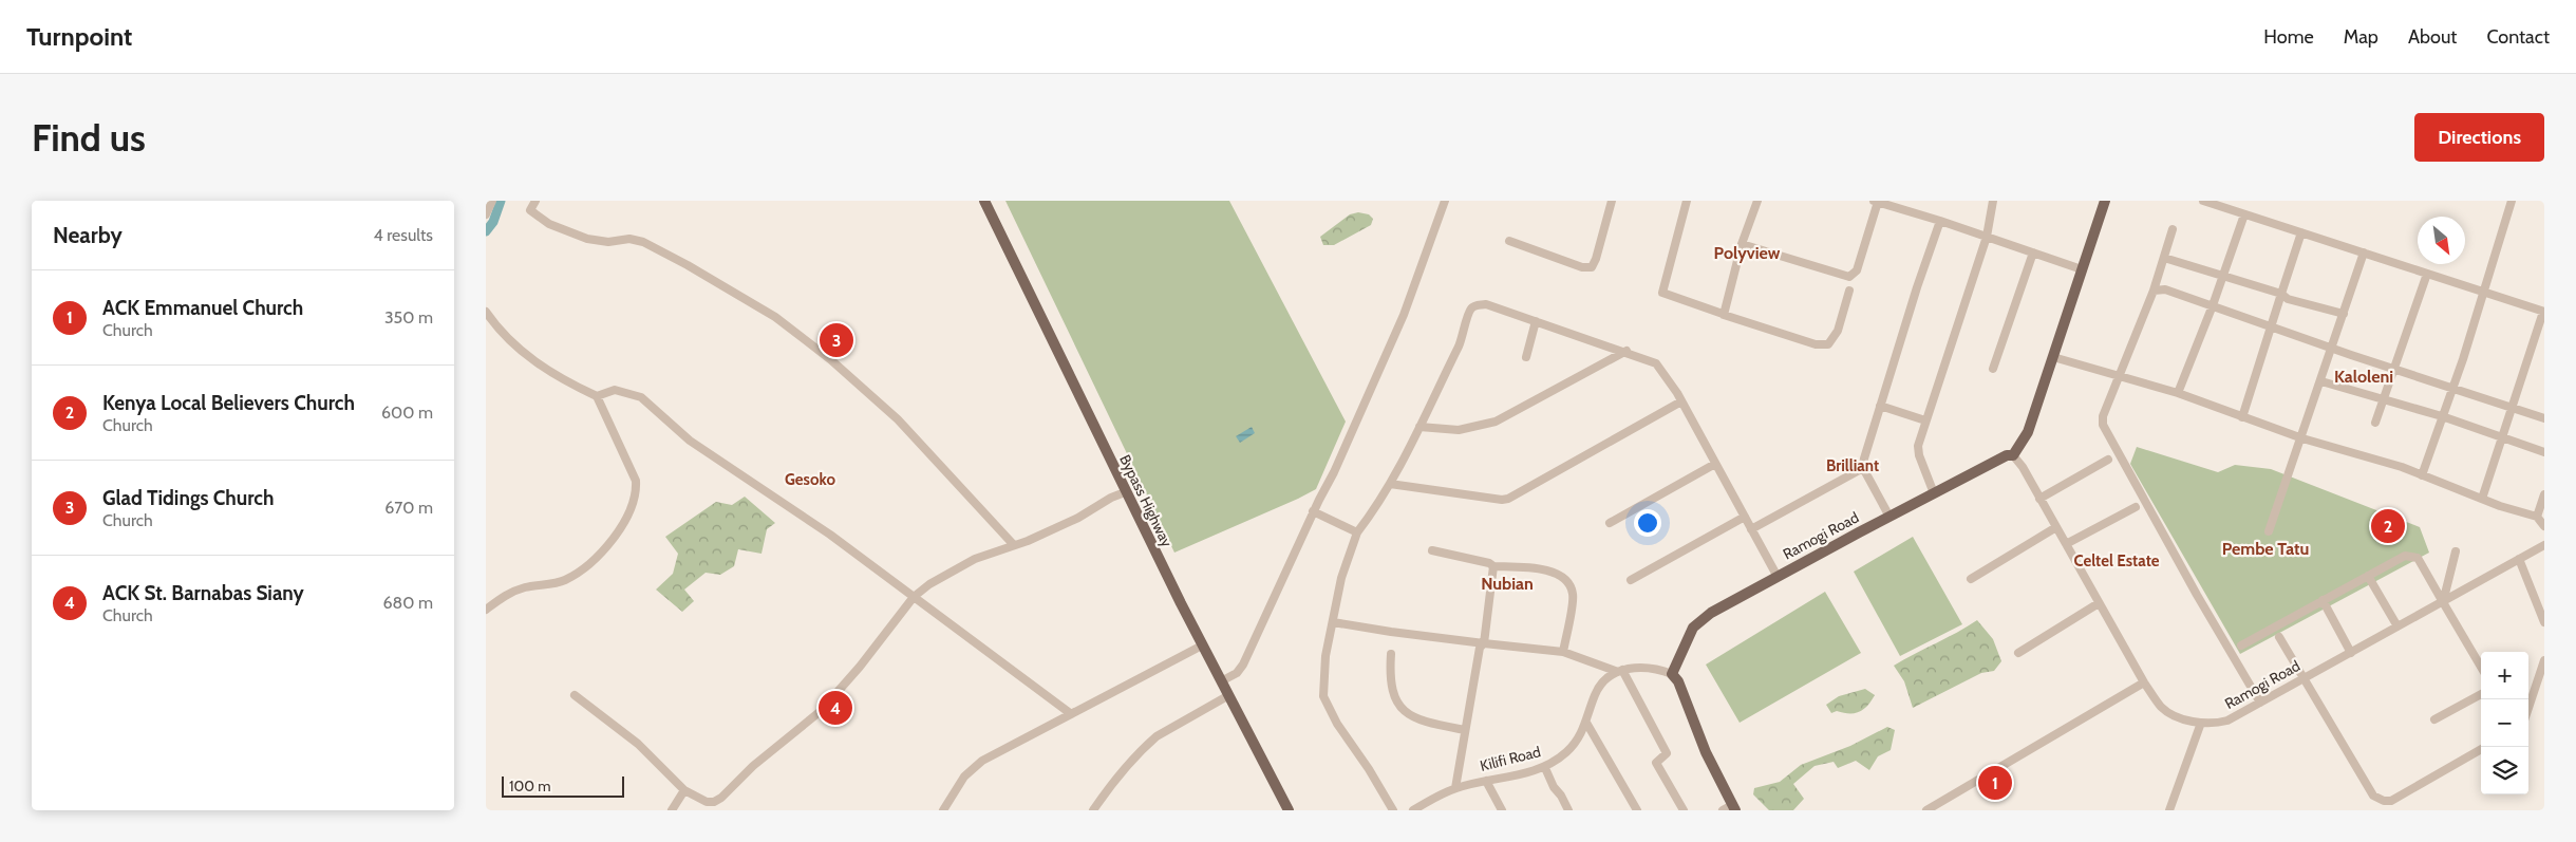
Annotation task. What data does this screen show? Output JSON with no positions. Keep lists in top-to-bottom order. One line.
{"streets":{"main road":["Bypass Highway","Ramogi Road"],"street":["Kilifi Road"]},"districts":["Polyview","Kaloleni","Brilliant","Gesoko","Pembe Tatu","Celtel Estate","Nubian"],"scale_bar":"100 m","north":"bottom right","page":{"header":"Turnpoint","nav":["Home","Map","About","Contact"],"buttons":"Directions","title":"Find us","heading":["Nearby","4 results"],"list":[{"mark":"1","name":"ACK Emmanuel Church","note":"Church","value":"350 m"},{"mark":"2","name":"Kenya Local Believers Church","note":"Church","value":"600 m"},{"mark":"3","name":"Glad Tidings Church","note":"Church","value":"670 m"},{"mark":"4","name":"ACK St. Barnabas Siany","note":"Church","value":"680 m"}],"pins":["3","2","4","1"],"map_buttons":["+","−"],"scale":"100 m"}}
